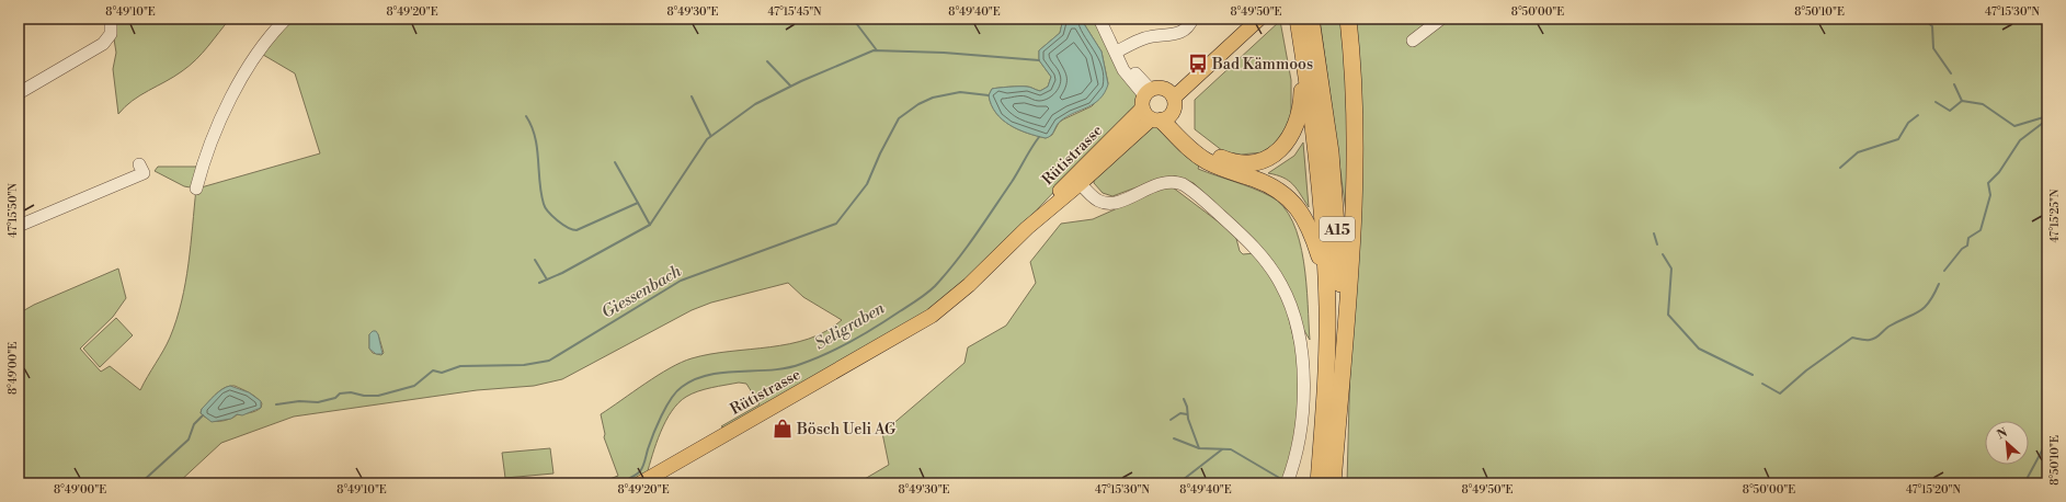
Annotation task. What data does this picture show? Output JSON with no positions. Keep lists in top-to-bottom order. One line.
{"streets":{"highway":["A15"],"main road":["Rütistrasse"]},"water":["Giessenbach","Seligraben"],"places":{"bus stop":["Bad Kämmoos"],"shop":["Bösch Ueli AG"]},"north":"top left","coordinates":["8°49'10\"E","8°49'20\"E","8°49'30\"E","47°15'45\"N","8°49'40\"E","8°49'50\"E","8°50'00\"E","8°50'10\"E","47°15'30\"N","47°15'50\"N","47°15'25\"N","8°49'00\"E","47°15'20\"N"]}
